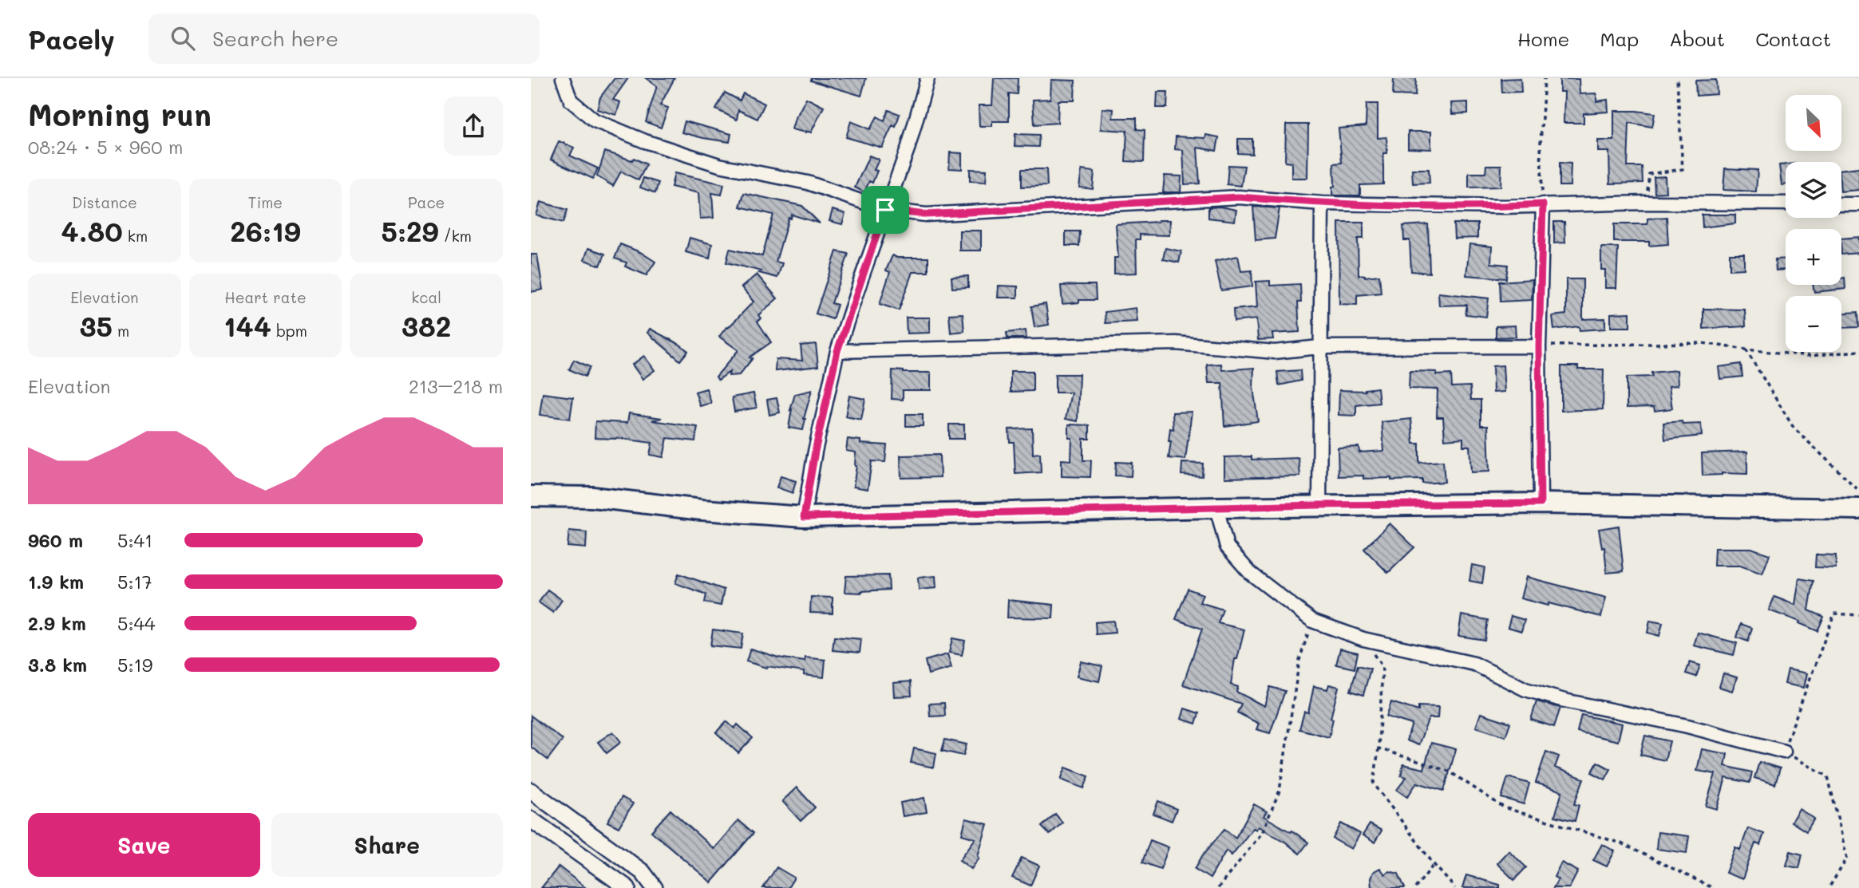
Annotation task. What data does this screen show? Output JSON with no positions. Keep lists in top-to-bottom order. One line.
{"north":"bottom right","page":{"header":"Pacely","search":"Search here","nav":["Home","Map","About","Contact"],"heading":["Morning run","08:24 · 5 × 960 m"],"map_buttons":["+","−"],"stats":[["Distance","4.80 km"],["Time","26:19"],["Pace","5:29 /km"],["Elevation","35 m"],["Heart rate","144 bpm"],["kcal","382"]],"chart":["Elevation","213–218 m"],"list":[{"name":"960 m","note":"5:41"},{"name":"1.9 km","note":"5:17"},{"name":"2.9 km","note":"5:44"},{"name":"3.8 km","note":"5:19"}],"buttons":["Save","Share"]}}
